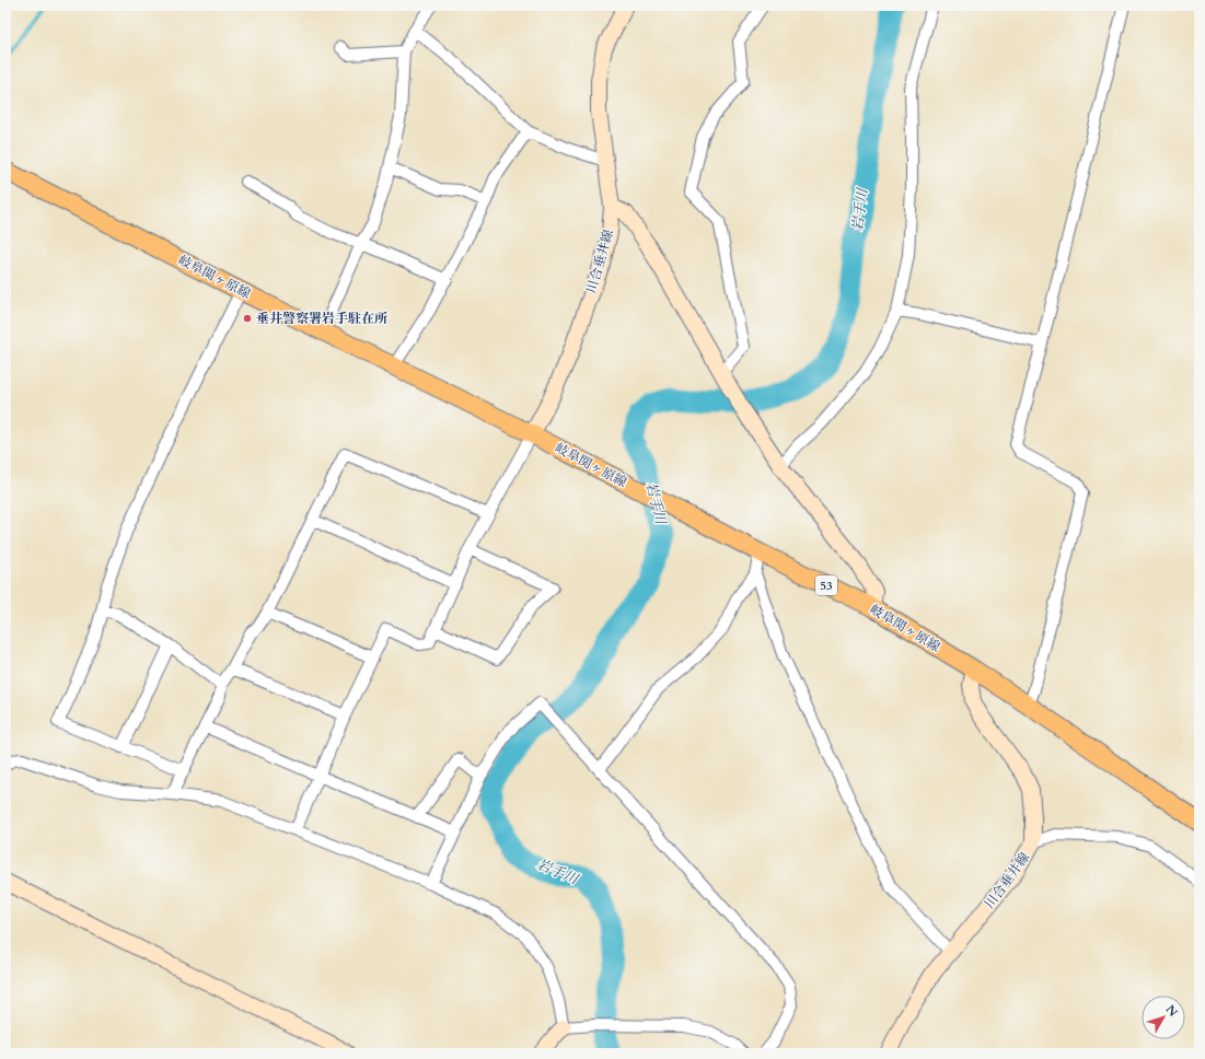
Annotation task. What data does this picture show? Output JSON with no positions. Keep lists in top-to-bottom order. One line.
{"streets":{"main road":["川合垂井線","岐阜関ヶ原線","53"]},"crossings":[["川合垂井線","岐阜関ヶ原線"]],"water":["岩手川"],"places":["垂井警察署岩手駐在所"],"north":"top right"}
